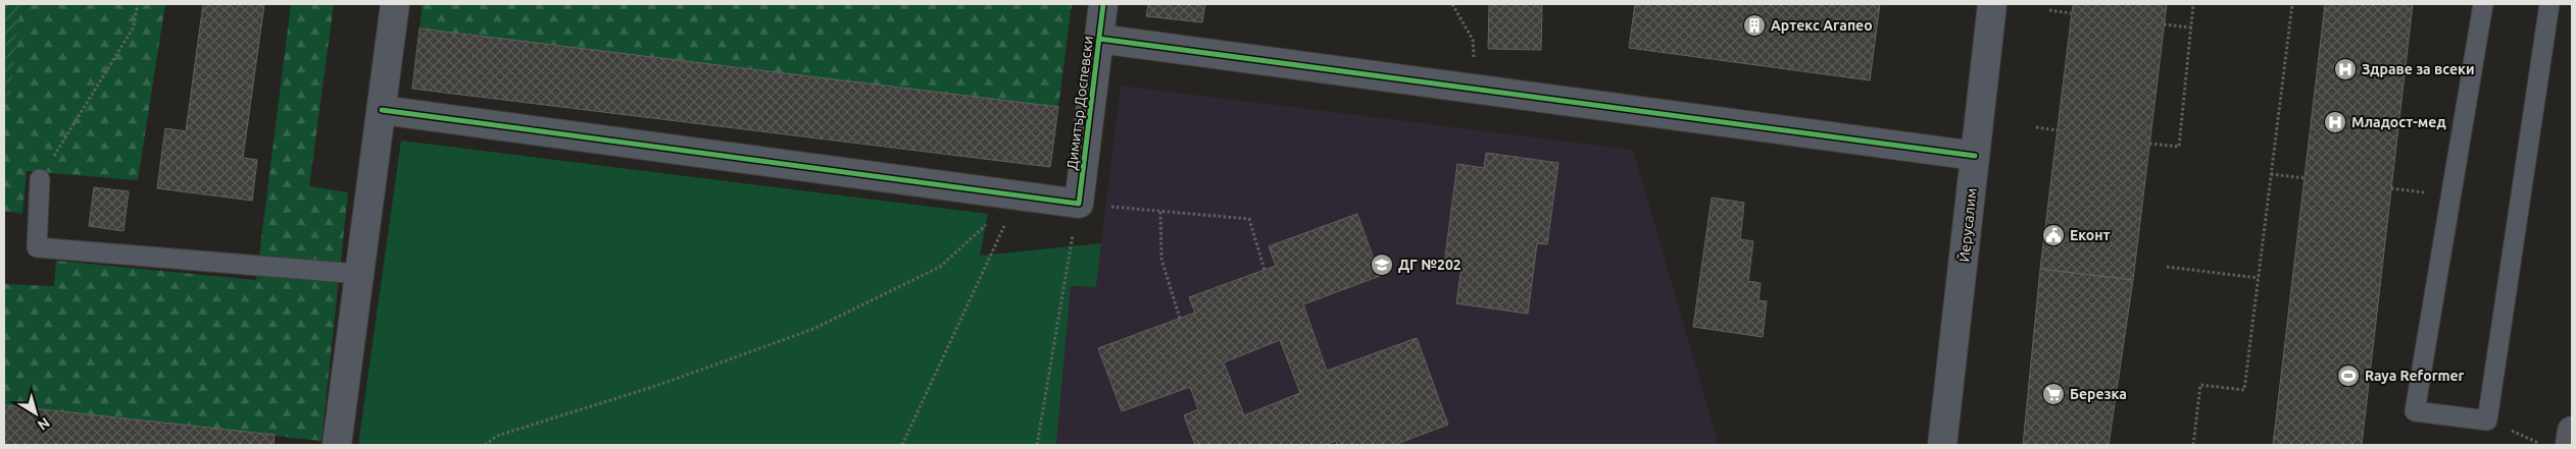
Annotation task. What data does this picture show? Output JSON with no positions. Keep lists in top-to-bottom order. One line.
{"streets":{"street":["Димитър Доспевски","Йерусалим"]},"places":{"building":["Артекс Агапео"],"hospital":["Здраве за всеки","Младост-мед"],"public building":["Еконт"],"school or university":["ДГ №202"],"sports":["Raya Reformer"],"supermarket":["Березка"]},"north":"bottom right"}
